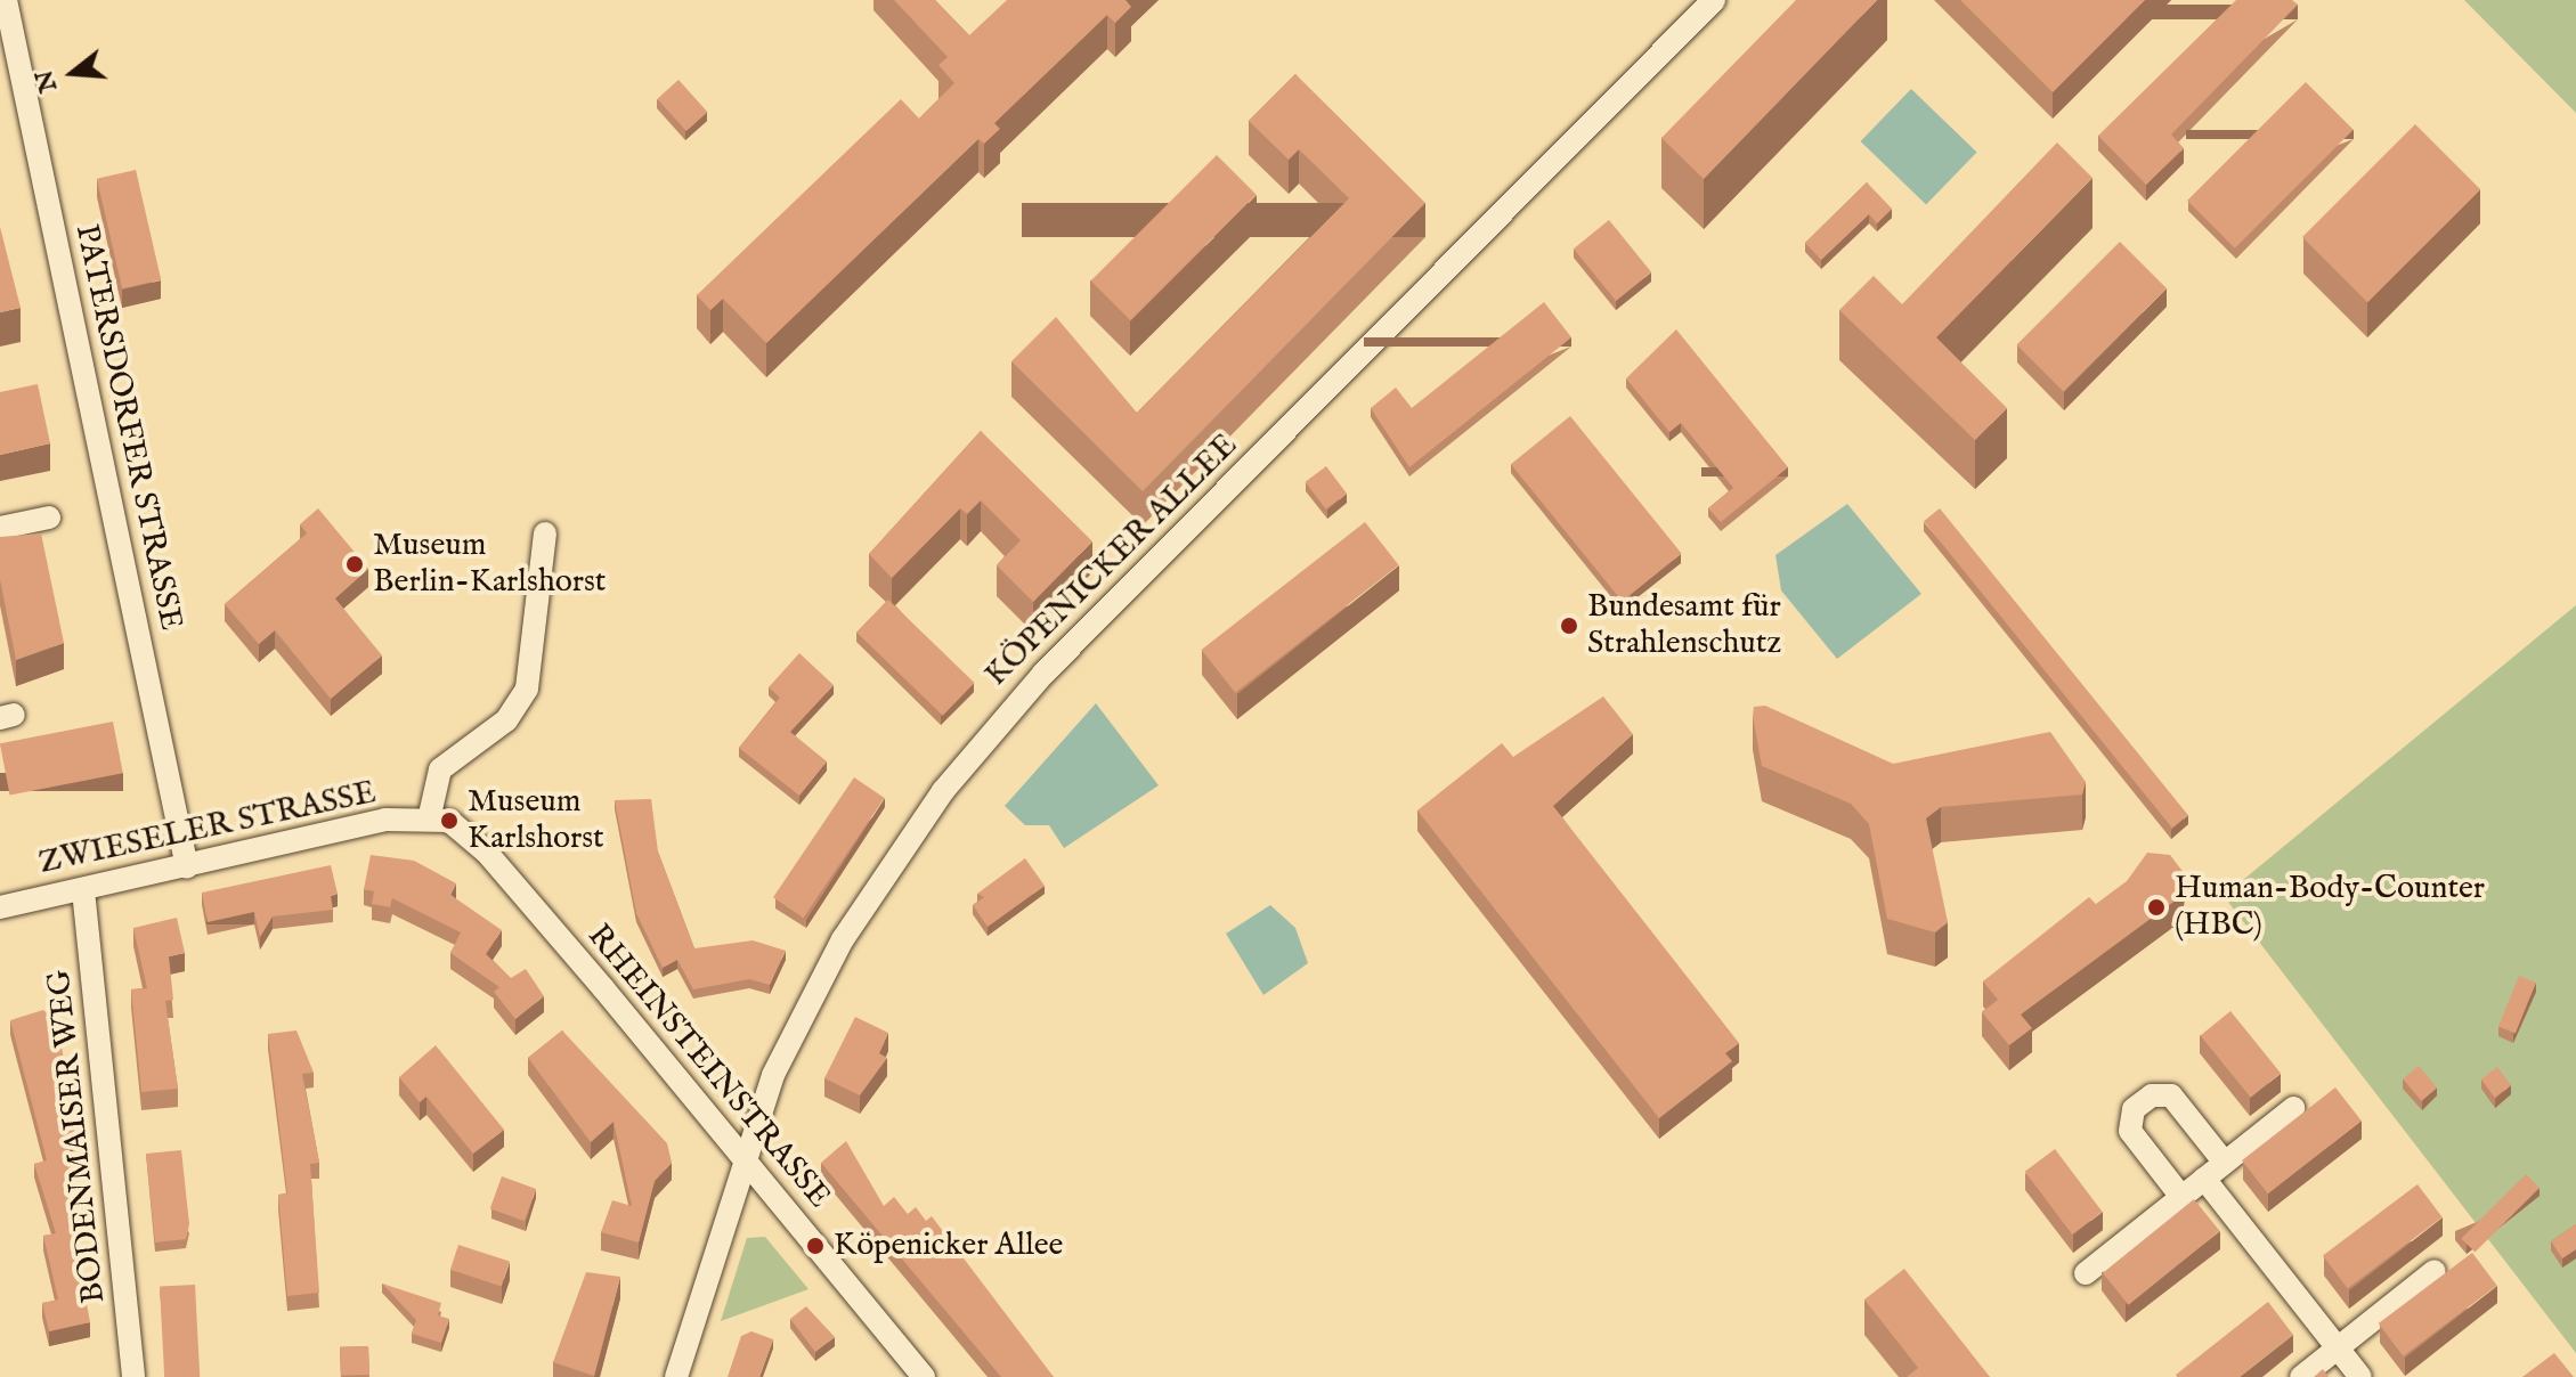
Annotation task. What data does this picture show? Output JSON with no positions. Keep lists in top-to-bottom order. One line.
{"streets":{"street":["PATERSDORFER STRASSE","KÖPENICKER ALLEE","ZWIESELER STRASSE","RHEINSTEINSTRASSE","BODENMAISER WEG"]},"crossings":[["PATERSDORFER STRASSE","ZWIESELER STRASSE"],["KÖPENICKER ALLEE","RHEINSTEINSTRASSE"],["ZWIESELER STRASSE","RHEINSTEINSTRASSE"],["ZWIESELER STRASSE","BODENMAISER WEG"]],"places":["Museum Berlin-Karlshorst","Bundesamt für Strahlenschutz","Museum Karlshorst","Human-Body-Counter (HBC)","Köpenicker Allee"],"north":"left"}
